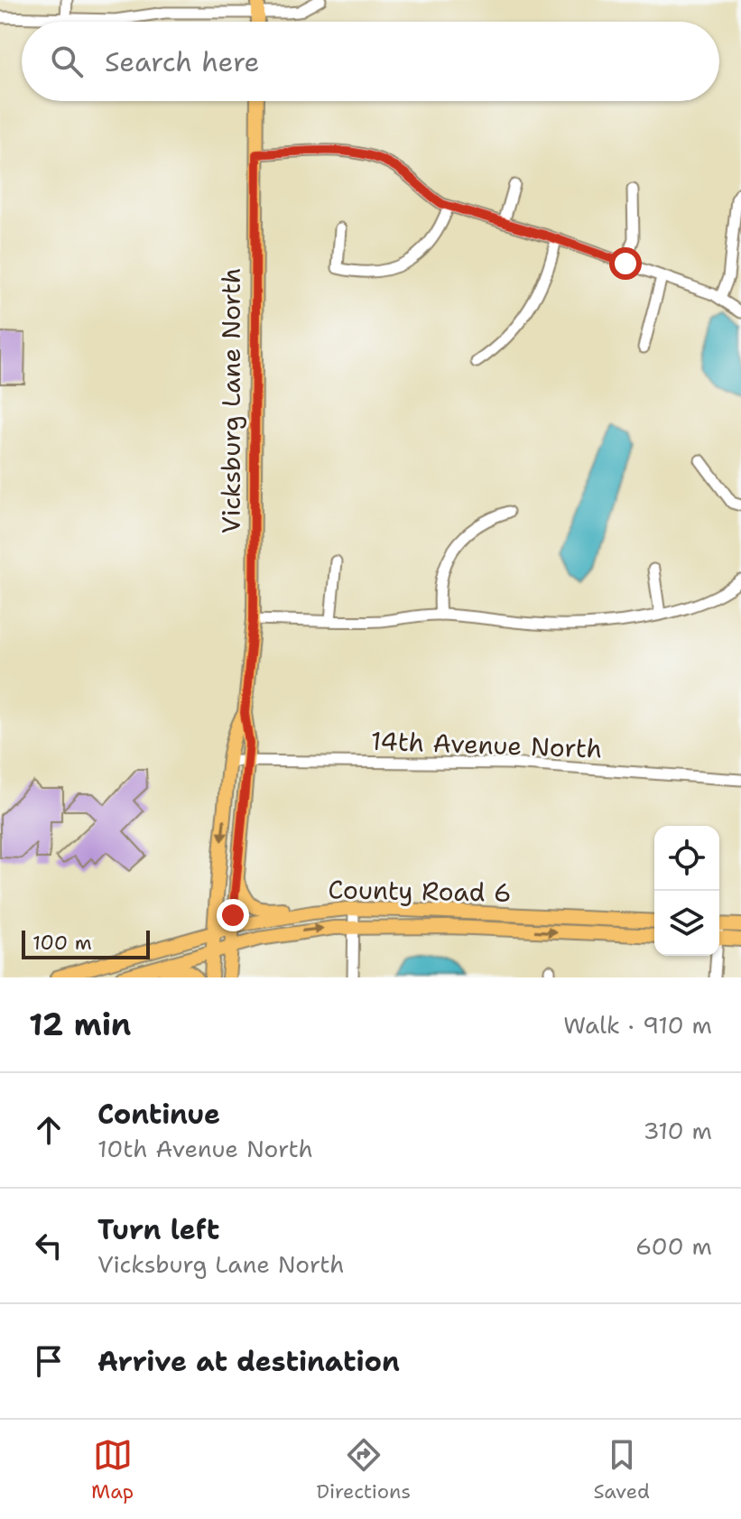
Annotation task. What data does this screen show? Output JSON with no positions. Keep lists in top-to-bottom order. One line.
{"streets":{"main road":["Vicksburg Lane North","County Road 6"],"street":["14th Avenue North"]},"crossings":[["Vicksburg Lane North","14th Avenue North"],["Vicksburg Lane North","County Road 6"]],"scale_bar":"100 m","page":{"search":"Search here","scale":"100 m","heading":["12 min","Walk · 910 m"],"list":[["Continue","10th Avenue North","310 m"],["Turn left","Vicksburg Lane North","600 m"],"Arrive at destination"],"nav":["Map","Directions","Saved"]}}
